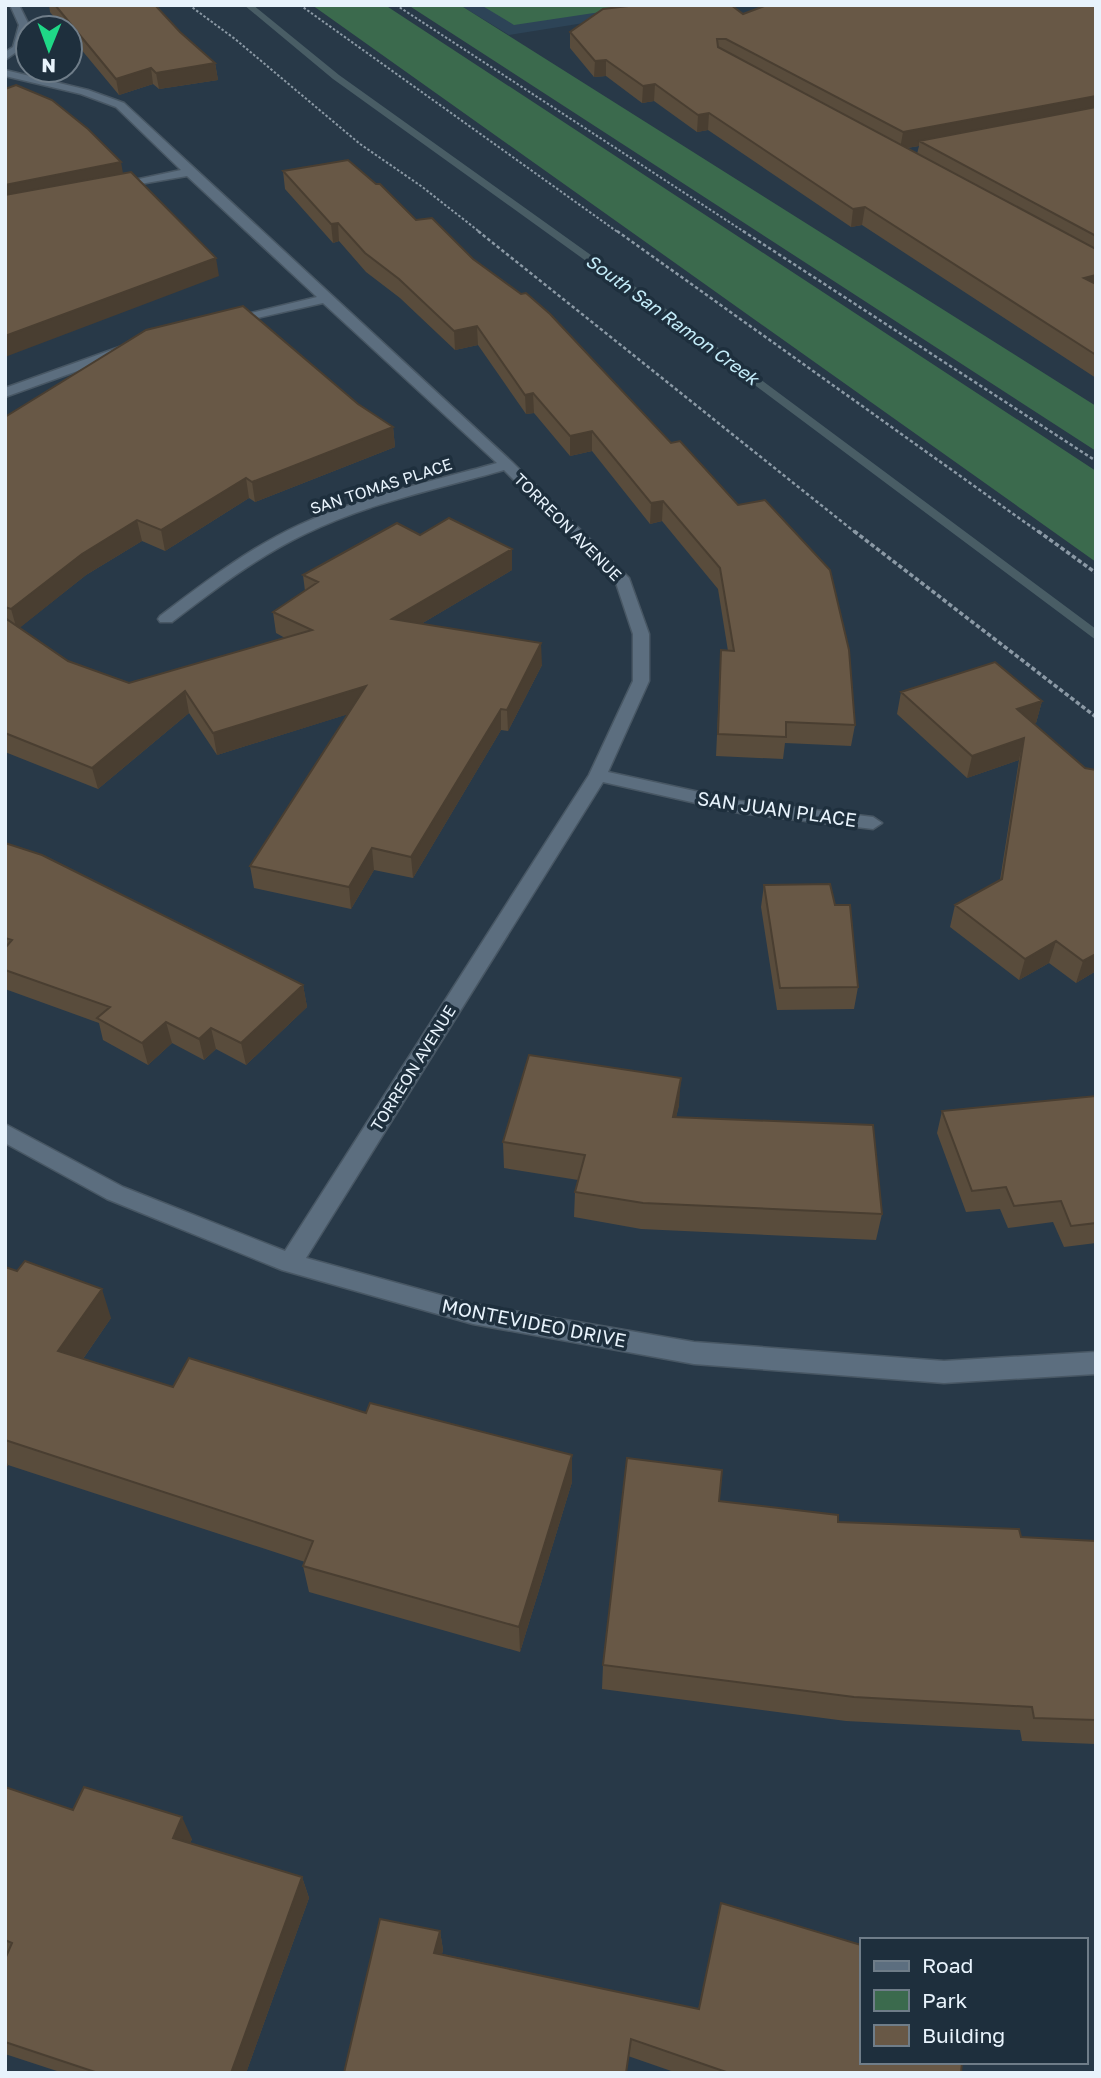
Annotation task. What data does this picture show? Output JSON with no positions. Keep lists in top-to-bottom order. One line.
{"streets":{"street":["SAN TOMAS PLACE","TORREON AVENUE","SAN JUAN PLACE","MONTEVIDEO DRIVE"]},"crossings":[["SAN TOMAS PLACE","TORREON AVENUE"],["TORREON AVENUE","SAN JUAN PLACE"],["TORREON AVENUE","MONTEVIDEO DRIVE"]],"water":["South San Ramon Creek"],"legend":["Road","Park","Building"],"north":"bottom"}
